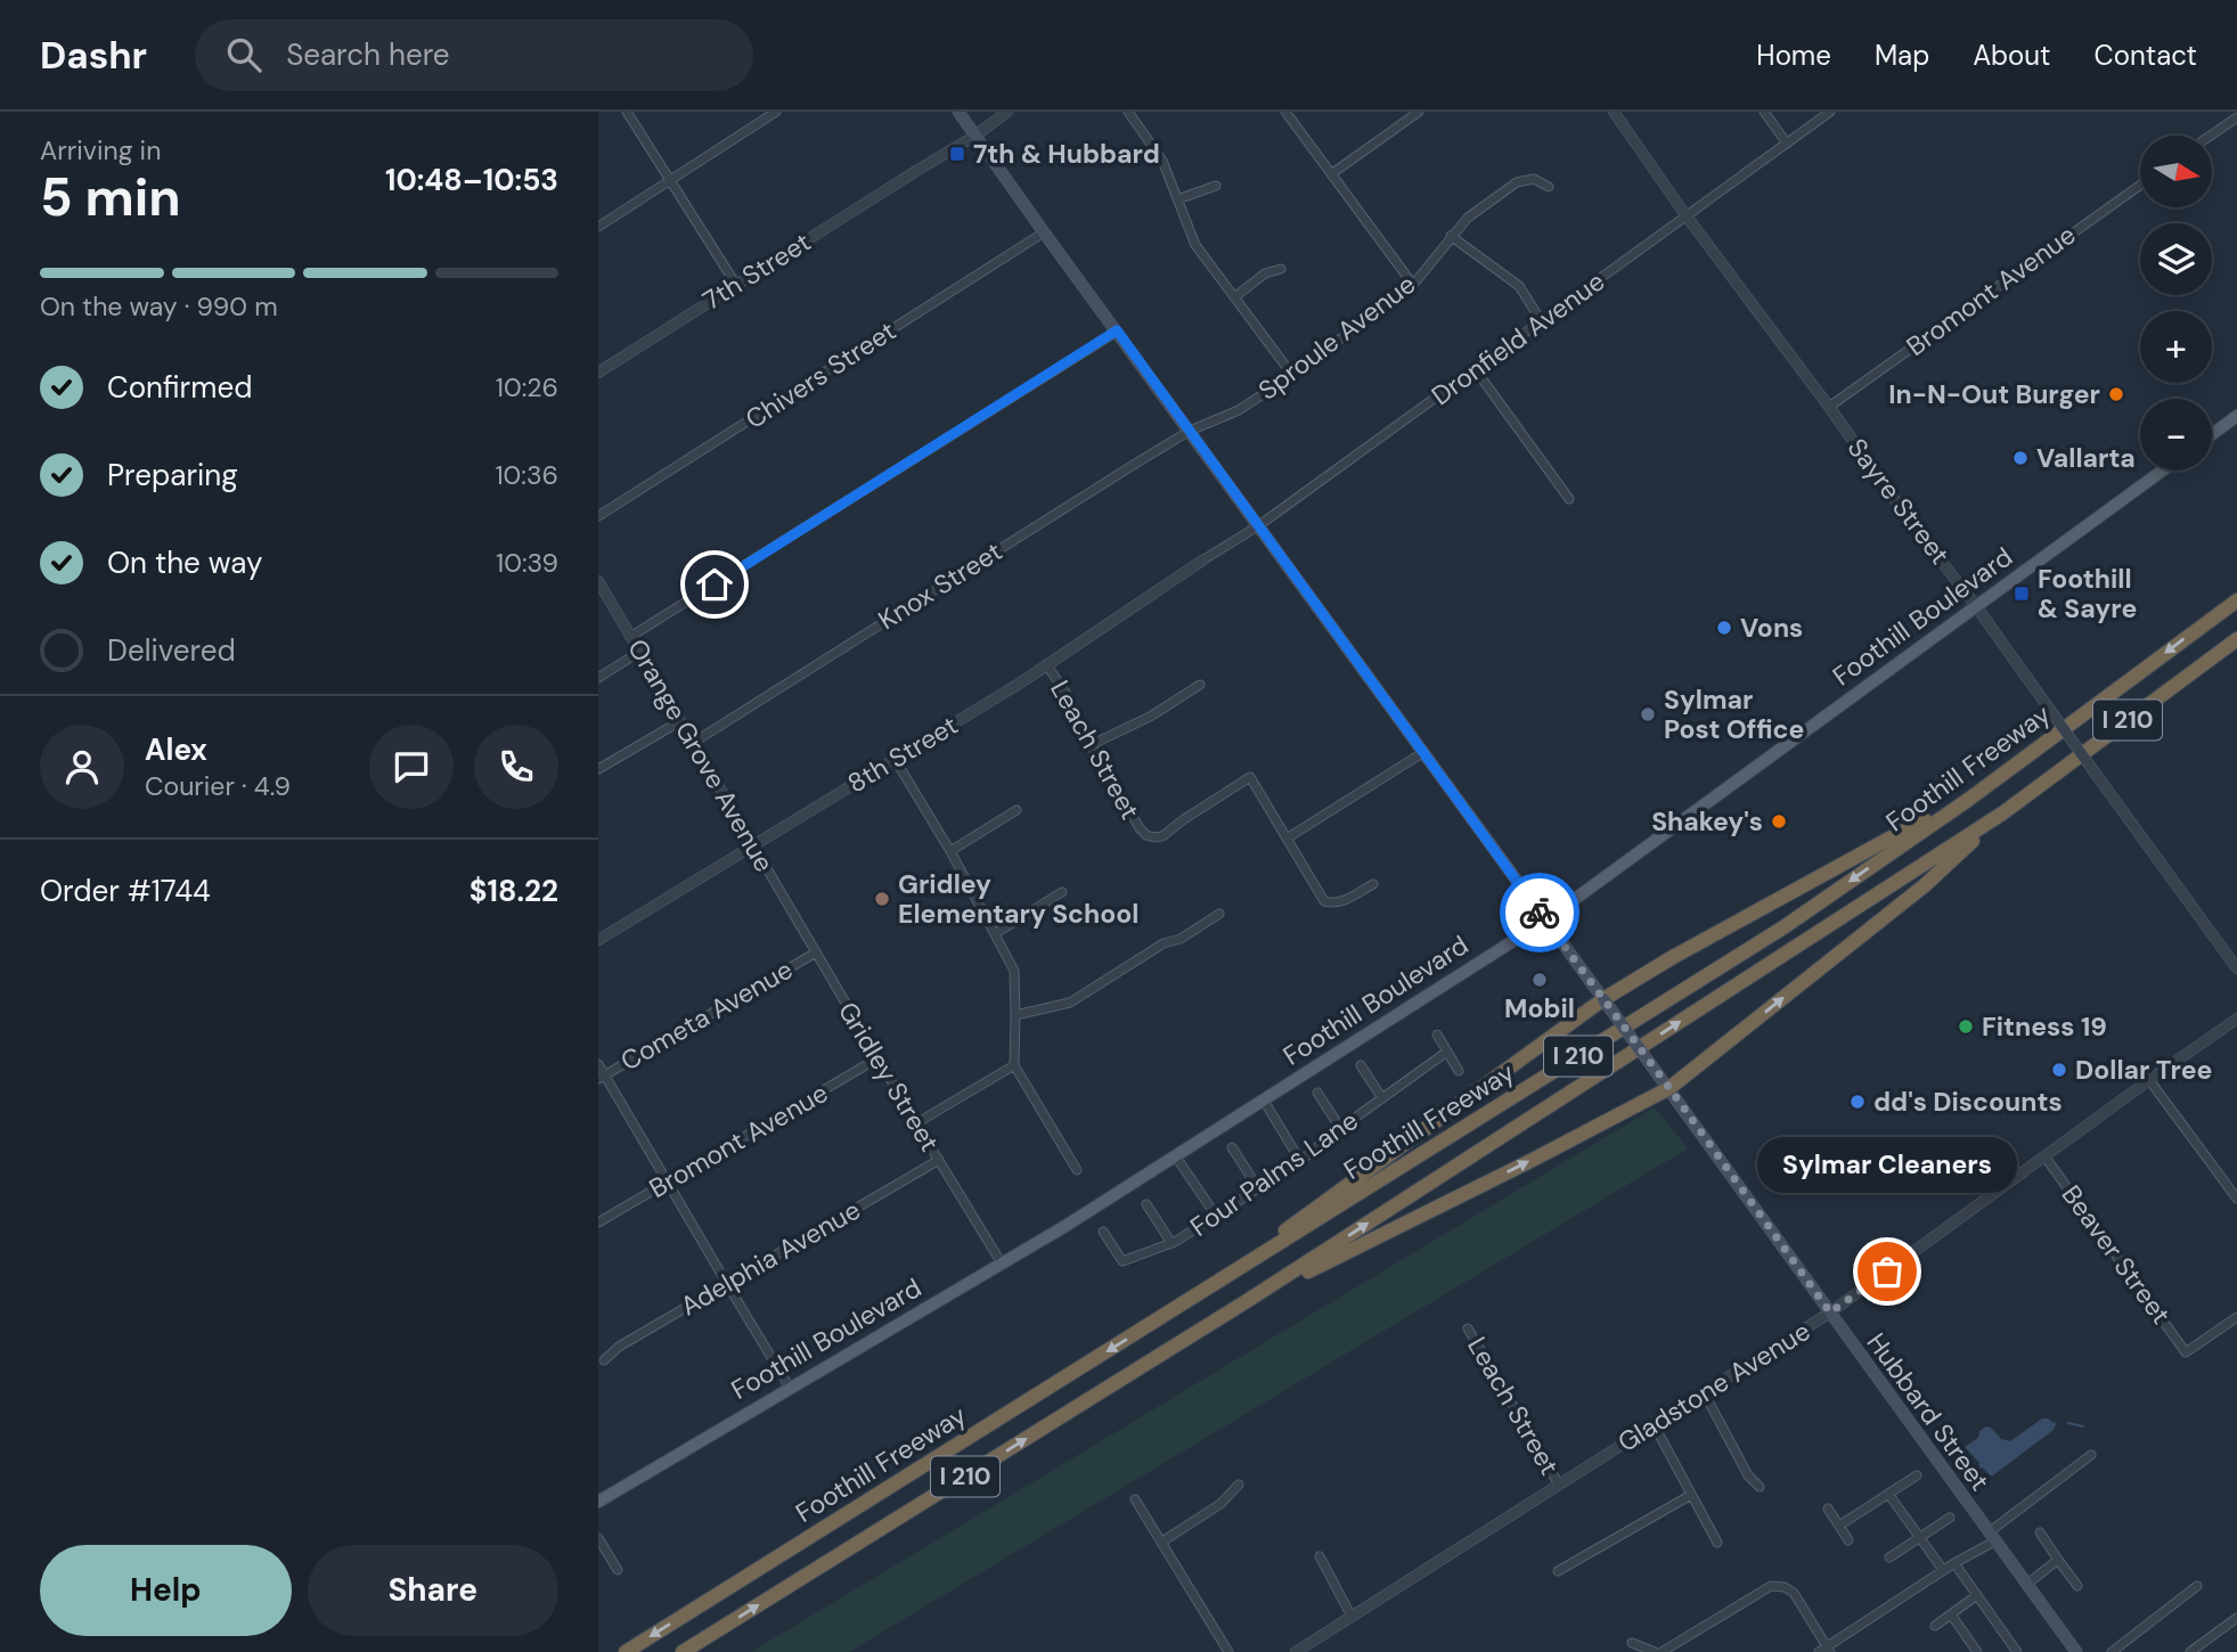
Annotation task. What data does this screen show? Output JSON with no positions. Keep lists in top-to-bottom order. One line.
{"streets":{"highway":["I 210","Foothill Freeway"],"main road":["Foothill Boulevard","Hubbard Street"],"street":["7th Street","Bromont Avenue","Sproule Avenue","Dronfield Avenue","Chivers Street","Sayre Street","Knox Street","Leach Street","8th Street","Orange Grove Avenue","Cometa Avenue","Gridley Street","Four Palms Lane","Beaver Street","Adelphia Avenue","Gladstone Avenue"]},"crossings":[["7th Street","Hubbard Street"],["Bromont Avenue","Sayre Street"],["Bromont Avenue","Gridley Street"],["Sproule Avenue","Knox Street"],["Sproule Avenue","Hubbard Street"],["Dronfield Avenue","Sayre Street"],["Dronfield Avenue","8th Street"],["Dronfield Avenue","Hubbard Street"],["Chivers Street","Hubbard Street"],["Sayre Street","Foothill Boulevard"],["Knox Street","Orange Grove Avenue"],["Knox Street","Hubbard Street"],["Foothill Boulevard","Gridley Street"],["Foothill Boulevard","Hubbard Street"],["Leach Street","8th Street"],["Leach Street","Gladstone Avenue"],["8th Street","Orange Grove Avenue"],["Orange Grove Avenue","Gridley Street"],["Cometa Avenue","Gridley Street"],["Gridley Street","Adelphia Avenue"],["Beaver Street","Gladstone Avenue"],["Gladstone Avenue","Hubbard Street"]],"places":{"transit":["7th & Hubbard","Foothill & Sayre"],"other":["In-N-Out Burger","Vallarta","Vons","Sylmar Post Office","Shakey's","Gridley Elementary School","Mobil","Fitness 19","Dollar Tree","dd's Discounts","Sylmar Cleaners"]},"north":"right","page":{"header":"Dashr","search":"Search here","nav":["Home","Map","About","Contact"],"heading":["5 min","Arriving in","10:48–10:53"],"panel":["Alex","Courier · 4.9","Order #1744","$18.22"],"map_buttons":["+","−"],"bar":"On the way · 990 m","list":[["Confirmed","10:26"],["Preparing","10:36"],["On the way","10:39"],"Delivered"],"bubble":"Sylmar Cleaners","buttons":["Help","Share"]}}
